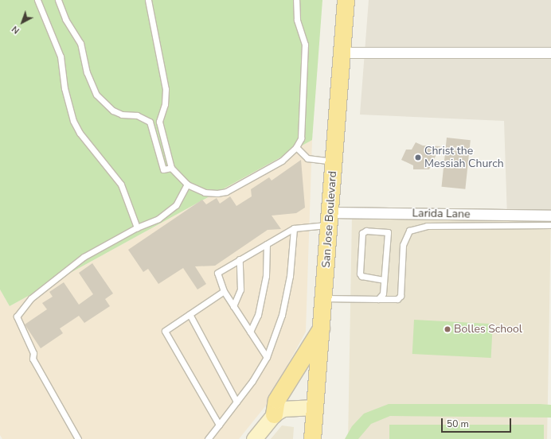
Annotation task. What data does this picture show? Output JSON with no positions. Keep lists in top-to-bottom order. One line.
{"streets":{"main road":["San Jose Boulevard"],"street":["Larida Lane"]},"crossings":[["Larida Lane","San Jose Boulevard"]],"places":["Christ the Messiah Church","Bolles School"],"scale_bar":"50 m","north":"bottom left"}
